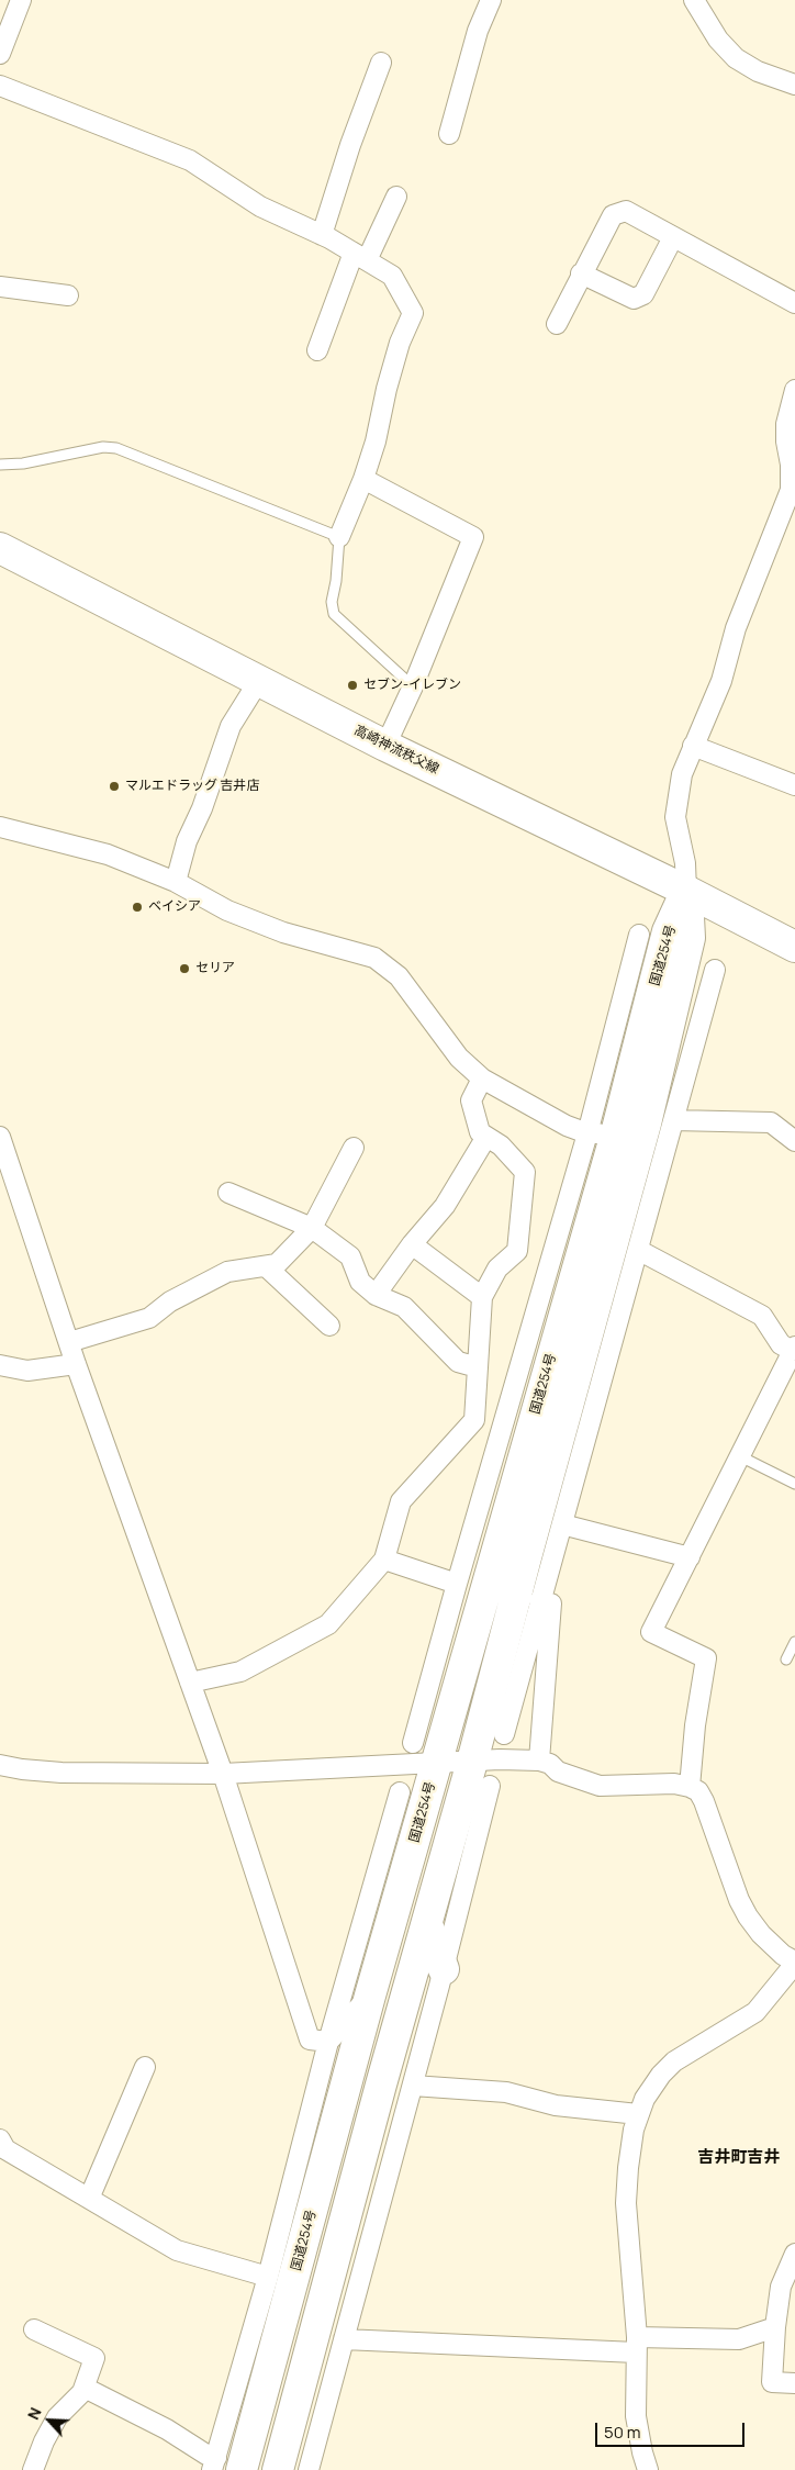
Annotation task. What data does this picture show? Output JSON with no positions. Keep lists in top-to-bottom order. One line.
{"streets":{"main road":["高崎神流秩父線","国道254号"]},"crossings":[["高崎神流秩父線","国道254号"]],"districts":["吉井町吉井"],"places":["セブン-イレブン","マルエドラッグ 吉井店","ベイシア","セリア"],"scale_bar":"50 m","north":"top left"}
